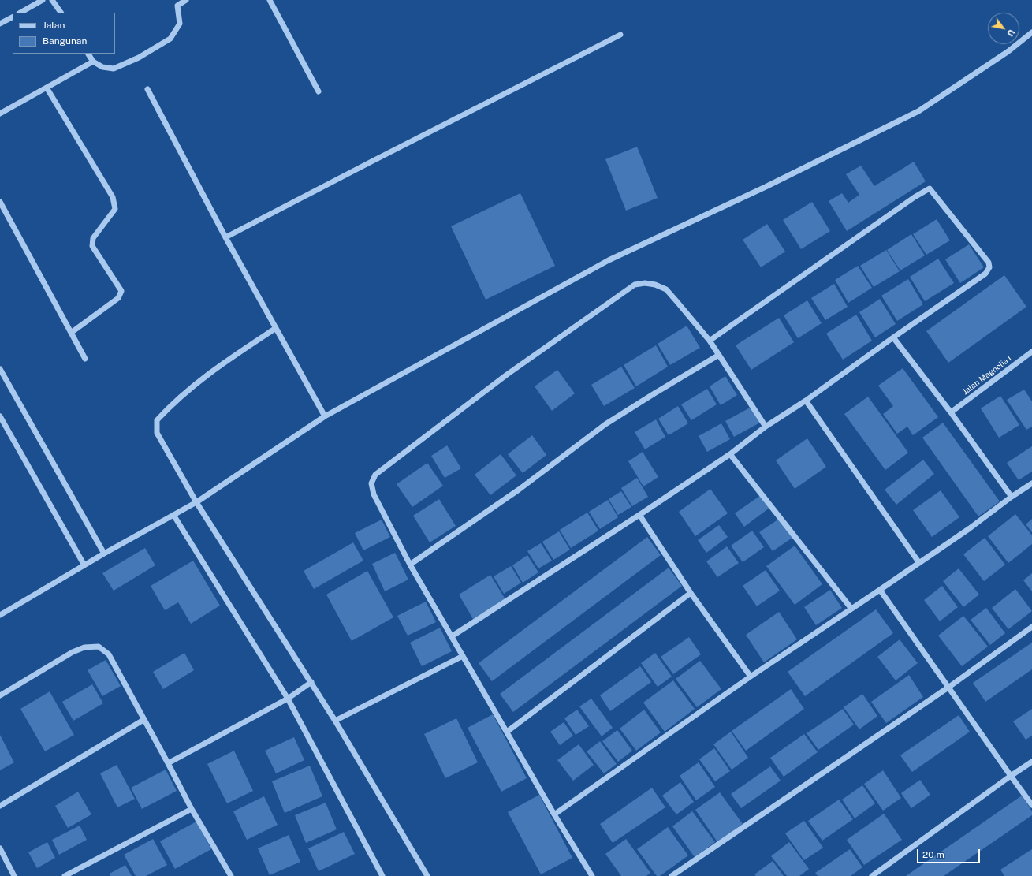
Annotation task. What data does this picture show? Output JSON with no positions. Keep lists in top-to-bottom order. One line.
{"streets":{"street":["Jalan Magnolia I"]},"legend":["Jalan","Bangunan"],"scale_bar":"20 m","north":"bottom right"}
